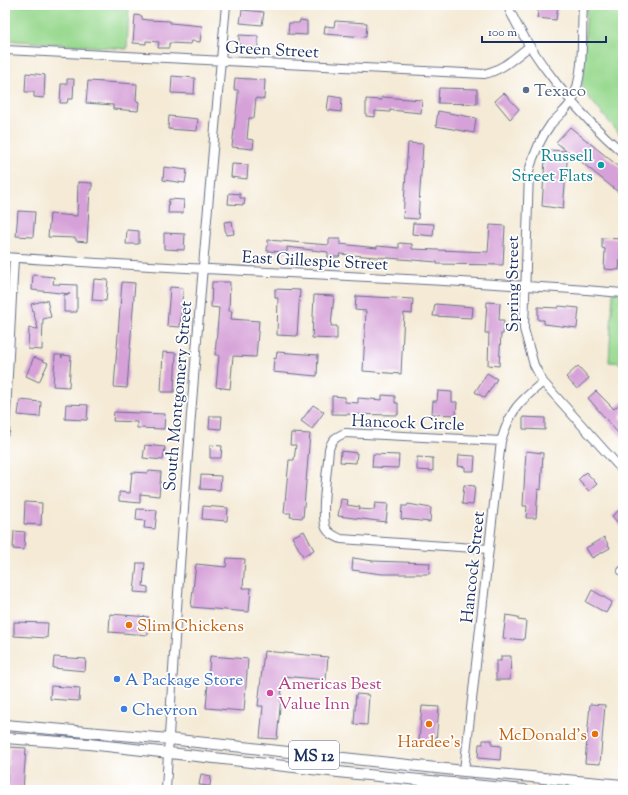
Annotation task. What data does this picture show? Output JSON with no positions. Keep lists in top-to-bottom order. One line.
{"streets":{"main road":["MS 12"],"street":["Green Street","East Gillespie Street","Spring Street","South Montgomery Street","Hancock Circle","Hancock Street"]},"crossings":[["Green Street","South Montgomery Street"],["East Gillespie Street","Spring Street"],["East Gillespie Street","South Montgomery Street"],["Spring Street","Hancock Street"],["South Montgomery Street","MS 12"],["Hancock Circle","Hancock Street"],["Hancock Street","MS 12"]],"places":["Texaco","Russell Street Flats","Slim Chickens","A Package Store","Americas Best Value Inn","Chevron","Hardee's","McDonald's"],"scale_bar":"100 m"}
